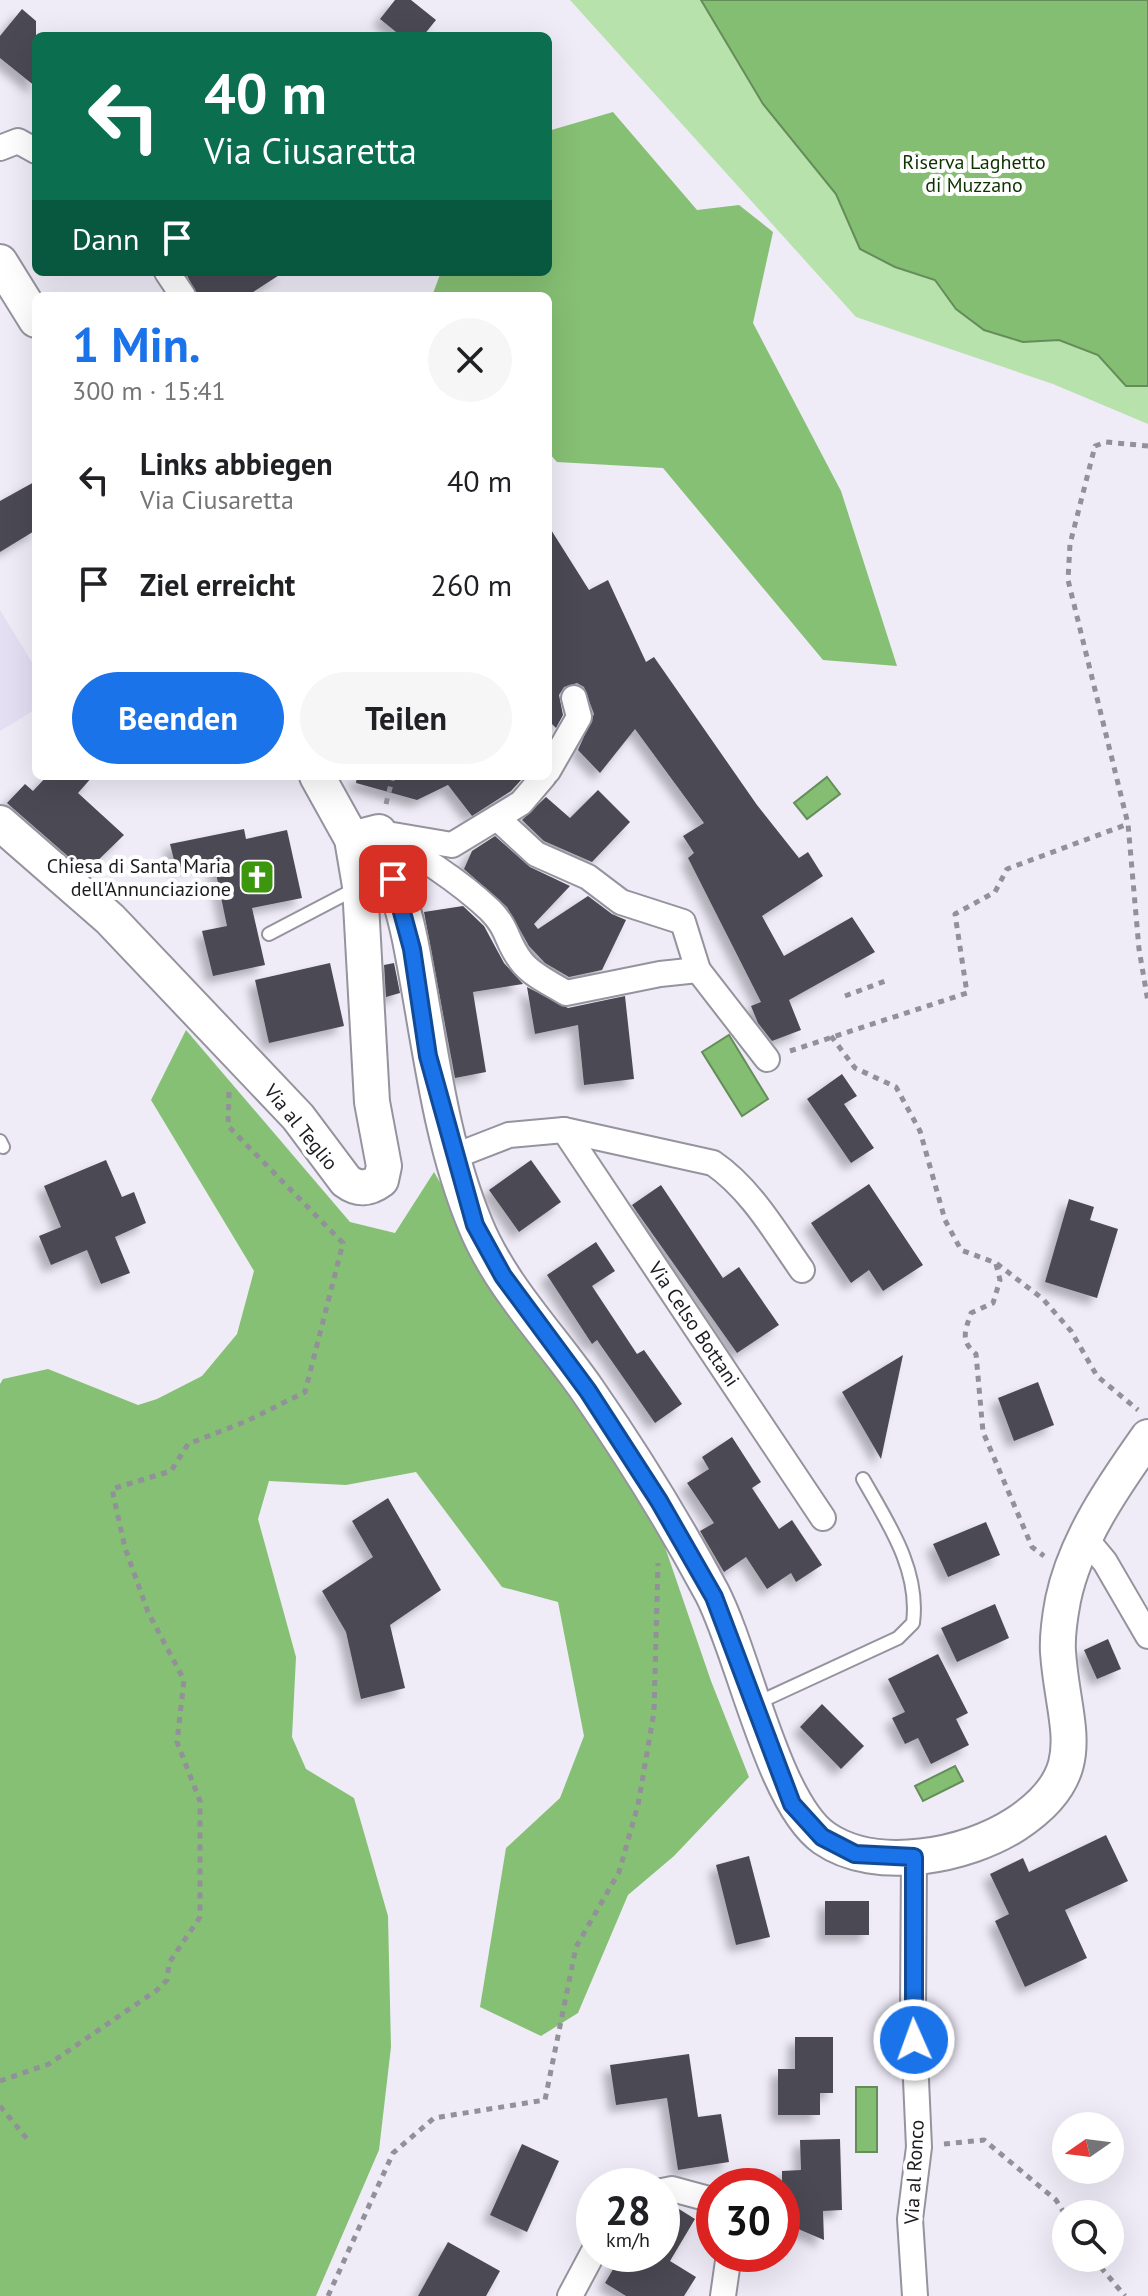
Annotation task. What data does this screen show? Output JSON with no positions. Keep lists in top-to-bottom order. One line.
{"streets":{"street":["Via al Teglio","Via Celso Bottani","Via al Ronco"]},"parks":["Riserva Laghetto di Muzzano"],"places":{"church":["Chiesa di Santa Maria dell'Annunciazione"]},"north":"left","page":{"turn":["40 m","Via Ciusaretta"],"then":"Dann","heading":["1 Min.","300 m · 15:41"],"list":[{"name":"Links abbiegen","note":"Via Ciusaretta","value":"40 m"},{"name":"Ziel erreicht","value":"260 m"}],"buttons":["Beenden","Teilen"],"speed":"28 km/h","limit":"30"}}
